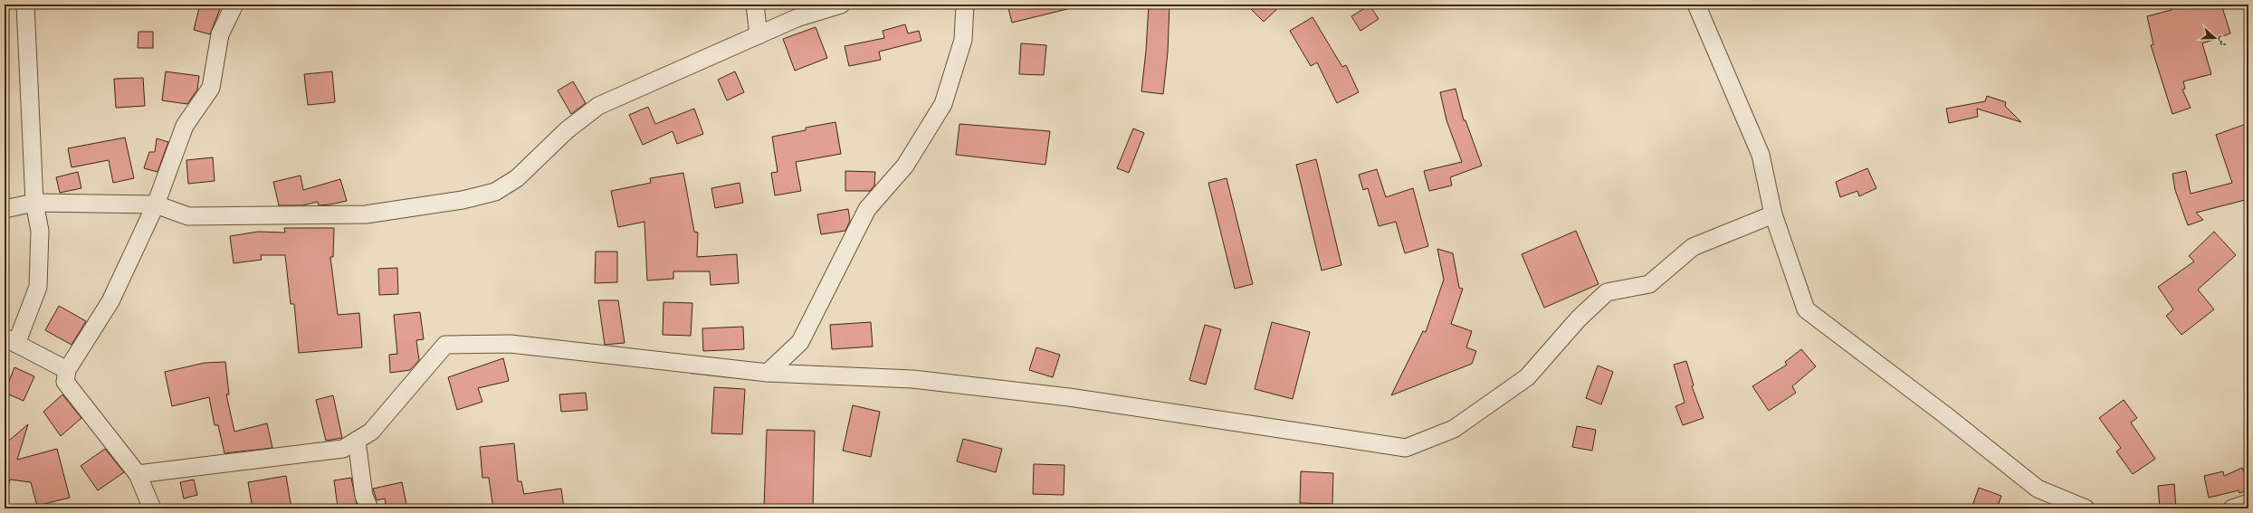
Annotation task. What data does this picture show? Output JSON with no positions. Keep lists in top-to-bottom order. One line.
{"north":"right"}
